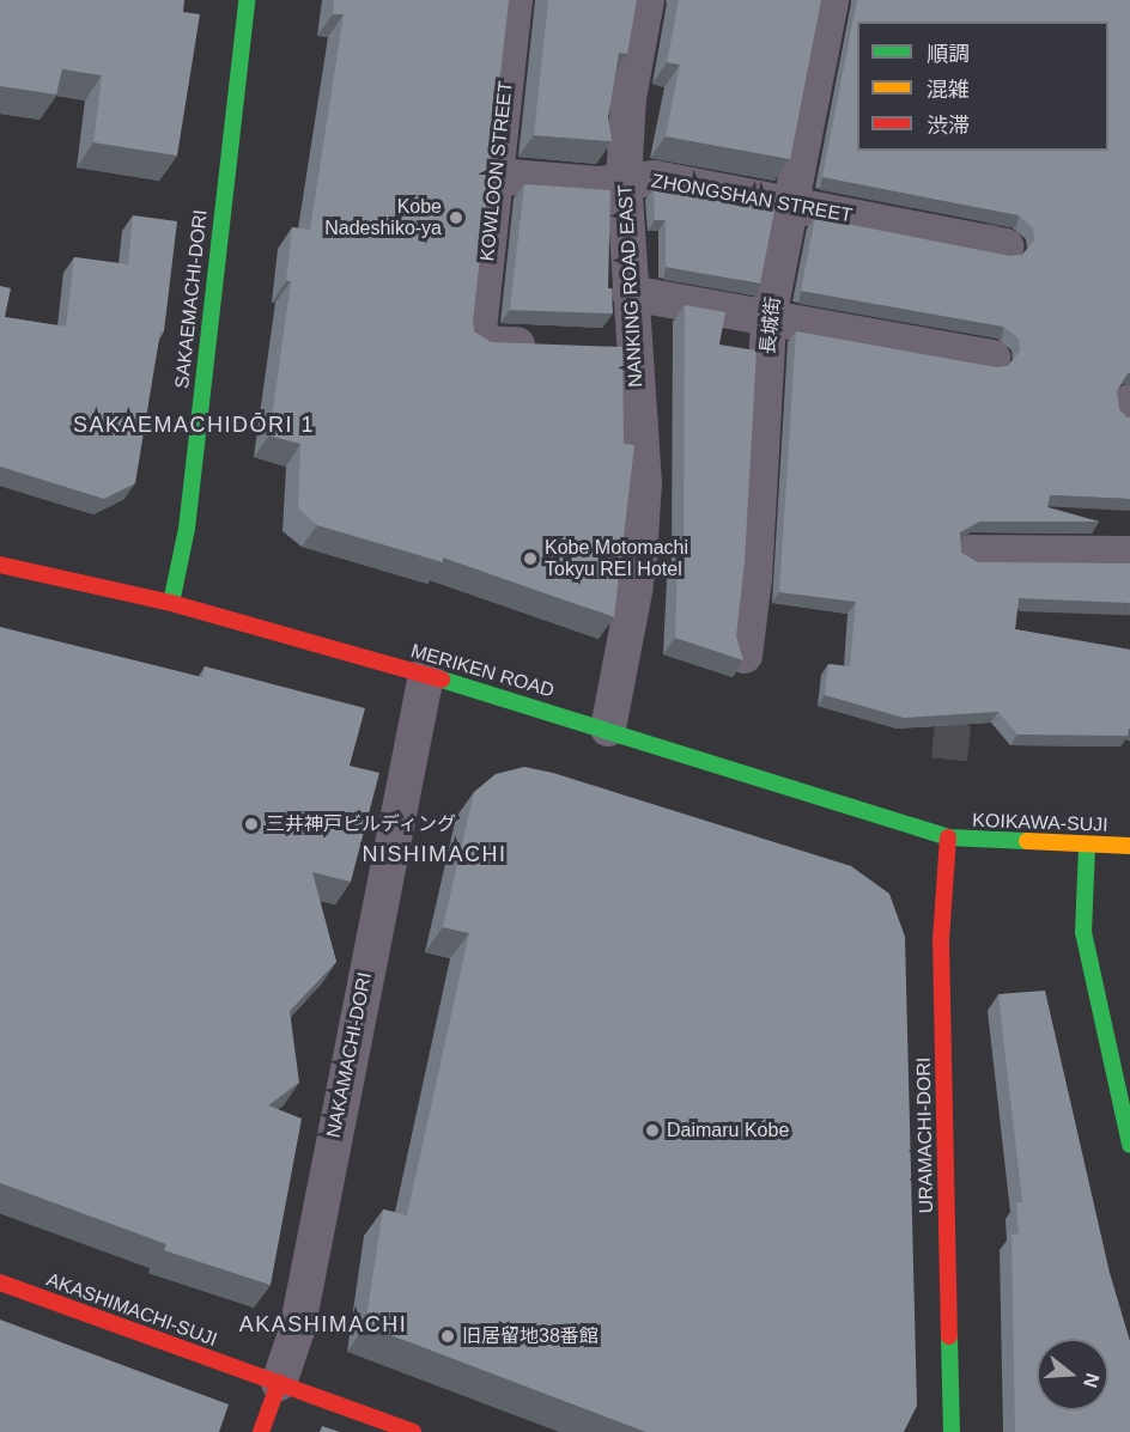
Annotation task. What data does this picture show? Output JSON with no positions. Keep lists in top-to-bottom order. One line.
{"streets":{"street":["KOWLOON STREET","ZHONGSHAN STREET","NANKING ROAD EAST","SAKAEMACHI-DORI","長城街","MERIKEN ROAD","KOIKAWA-SUJI","NAKAMACHI-DORI","URAMACHI-DORI","AKASHIMACHI-SUJI"]},"crossings":[["KOWLOON STREET","ZHONGSHAN STREET"],["ZHONGSHAN STREET","NANKING ROAD EAST"],["ZHONGSHAN STREET","長城街"],["NANKING ROAD EAST","MERIKEN ROAD"],["SAKAEMACHI-DORI","MERIKEN ROAD"],["MERIKEN ROAD","KOIKAWA-SUJI"],["MERIKEN ROAD","NAKAMACHI-DORI"],["MERIKEN ROAD","URAMACHI-DORI"],["KOIKAWA-SUJI","URAMACHI-DORI"],["NAKAMACHI-DORI","AKASHIMACHI-SUJI"]],"districts":["SAKAEMACHIDŌRI 1","NISHIMACHI","AKASHIMACHI"],"places":["Kobe Nadeshiko-ya","Kobe Motomachi Tokyu REI Hotel","三井神戸ビルディング","Daimaru Kobe","旧居留地38番館"],"legend":["順調","混雑","渋滞"],"north":"right"}
